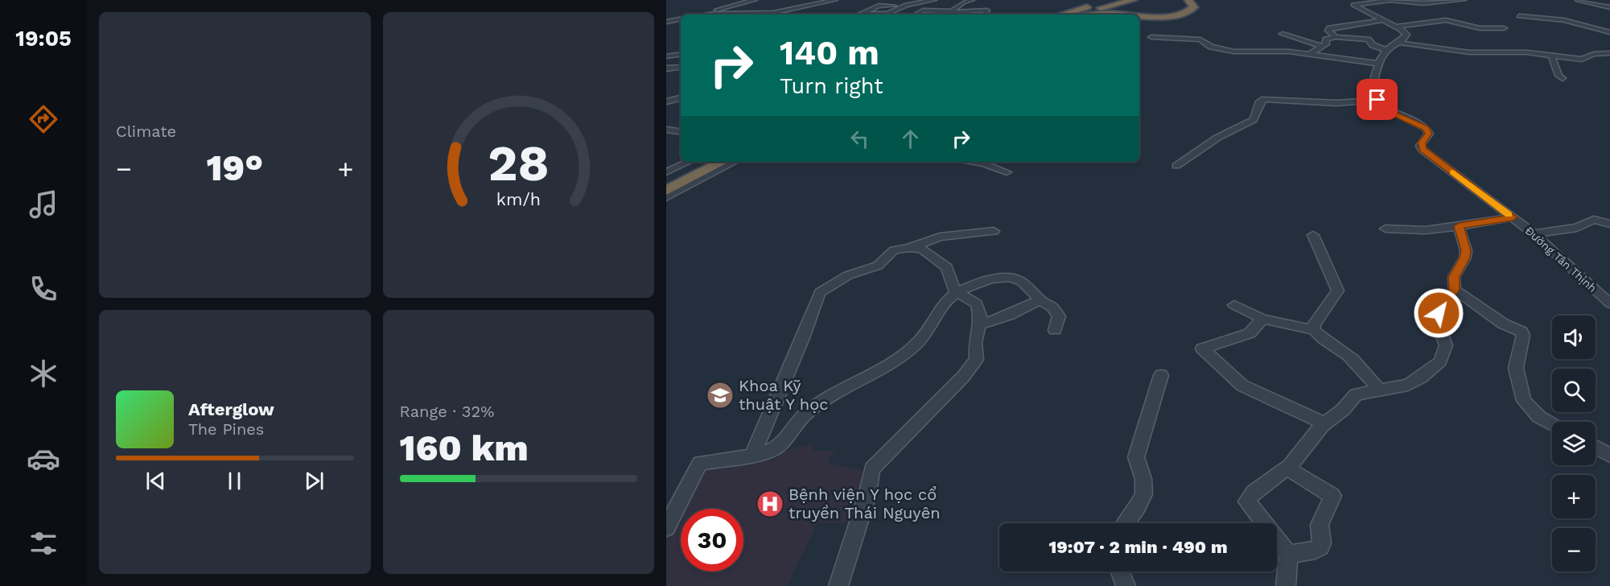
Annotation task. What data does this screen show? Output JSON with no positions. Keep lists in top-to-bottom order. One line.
{"streets":{"street":["Đường Tân Thịnh"]},"places":{"school or university":["Khoa Kỹ thuật Y học"],"hospital":["Bệnh viện Y học cổ truyền Thái Nguyên"]},"page":{"tabs":"19:05","tile":["Climate",["Range · 32%","160 km"]],"turn":["140 m","Turn right"],"heat":["−","19°","+"],"map_buttons":["+","−"],"song":["Afterglow","The Pines"],"limit":"30","trip":"19:07 · 2 min · 490 m","gauge":["28","km/h"]}}
